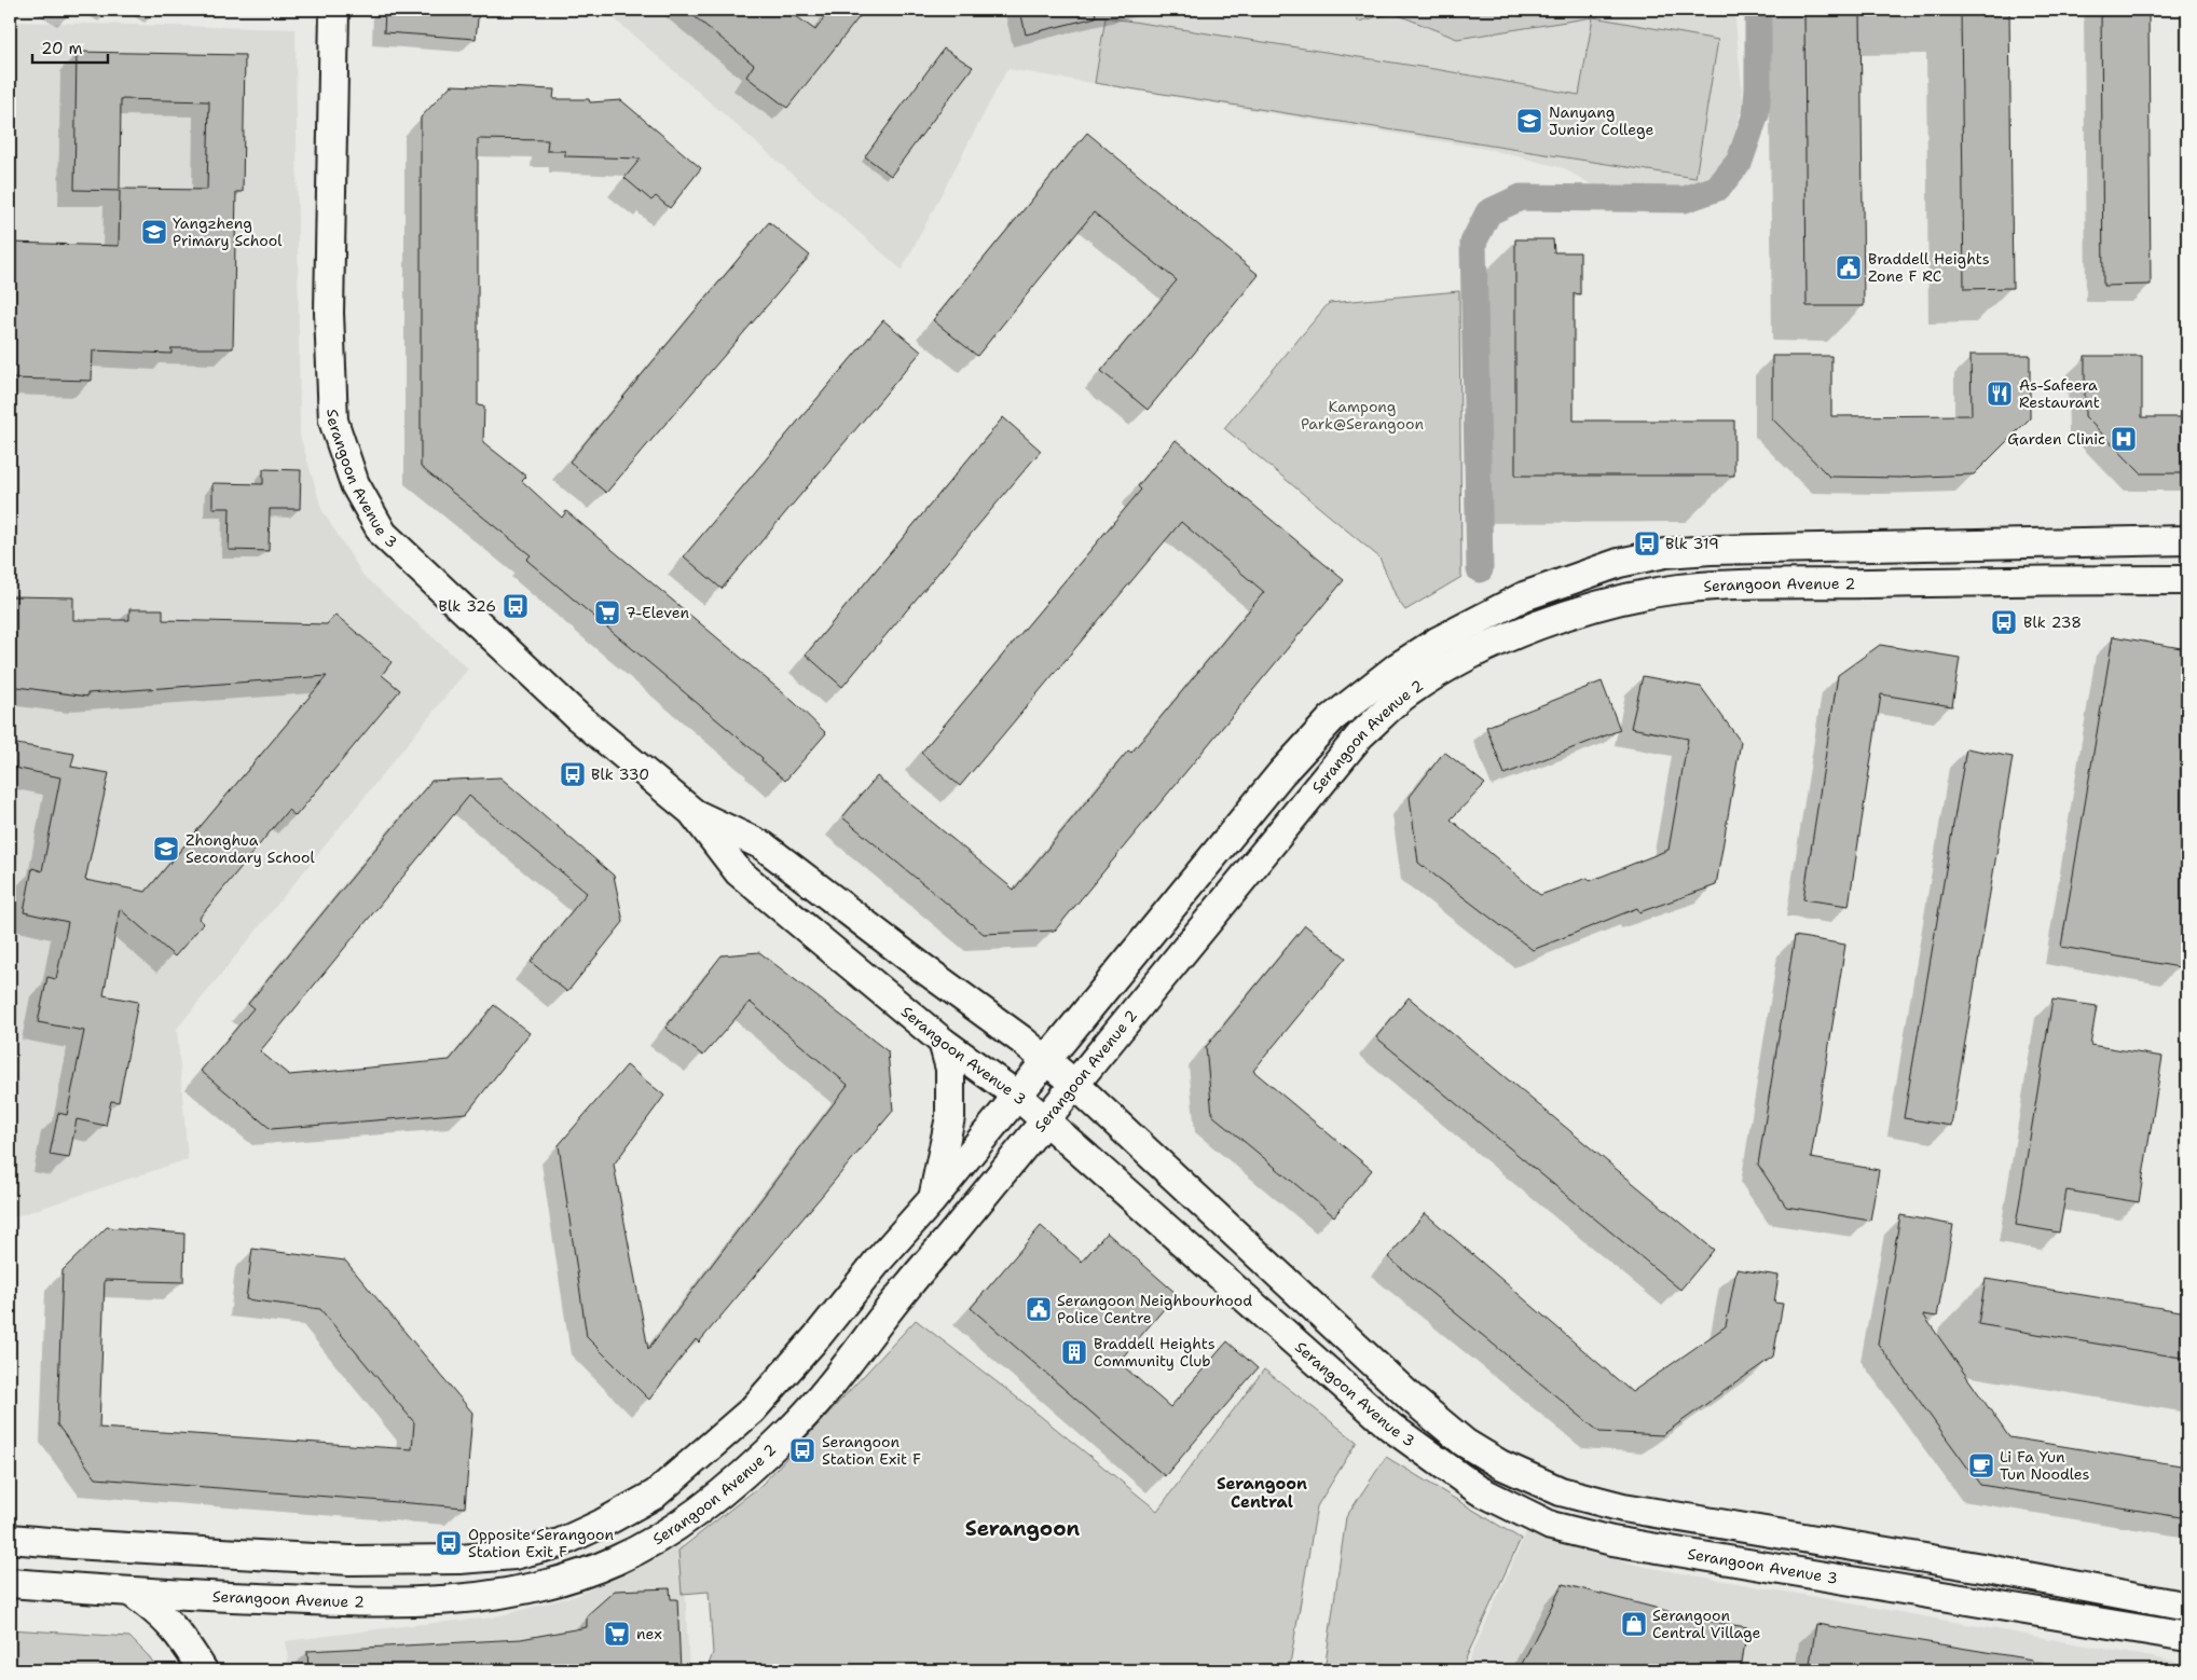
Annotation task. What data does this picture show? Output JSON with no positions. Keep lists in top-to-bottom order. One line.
{"streets":{"main road":["Serangoon Avenue 3","Serangoon Avenue 2"]},"crossings":[["Serangoon Avenue 3","Serangoon Avenue 2"]],"districts":["Serangoon Central","Serangoon"],"parks":["Kampong Park@Serangoon"],"places":{"school or university":["Nanyang Junior College","Yangzheng Primary School","Zhonghua Secondary School"],"public building":["Braddell Heights Zone F RC","Serangoon Neighbourhood Police Centre"],"restaurant":["As-Safeera Restaurant"],"hospital":["Garden Clinic"],"bus stop":["Blk 319","Blk 326","Blk 238","Blk 330","Serangoon Station Exit F","Opposite Serangoon Station Exit F"],"supermarket":["7-Eleven","nex"],"building":["Braddell Heights Community Club"],"cafe":["Li Fa Yun Tun Noodles"],"shop":["Serangoon Central Village"]},"scale_bar":"20 m"}
